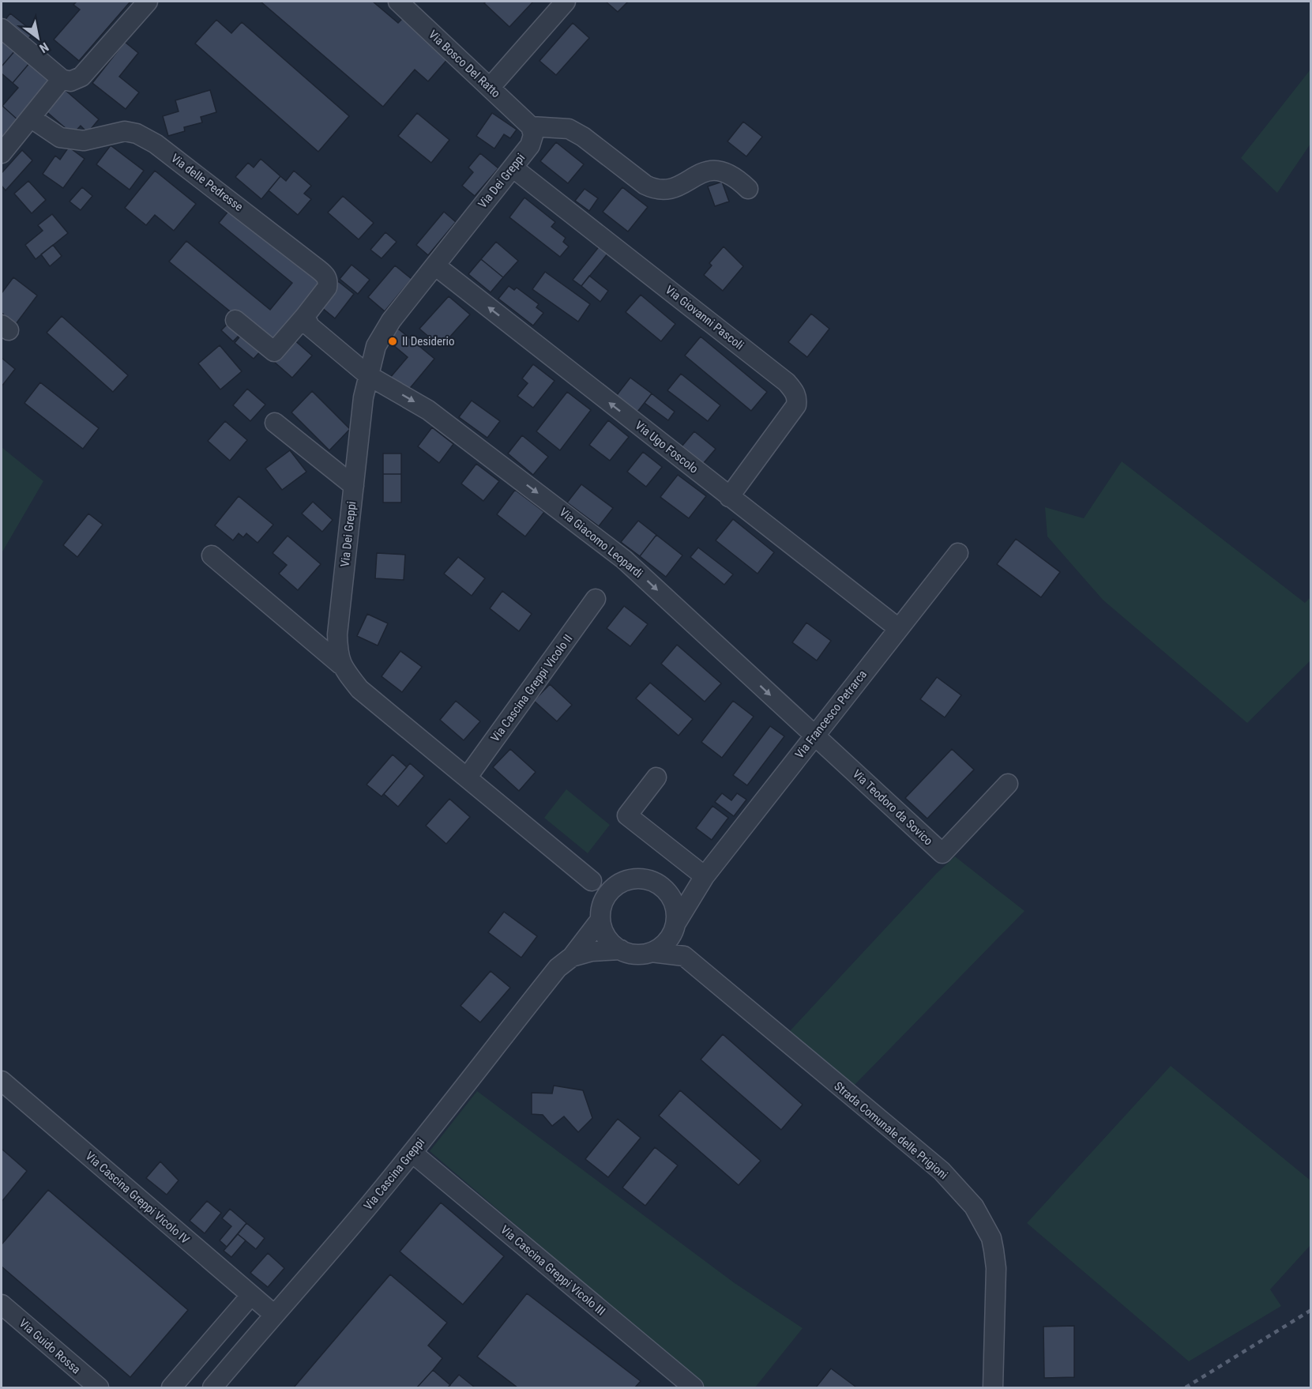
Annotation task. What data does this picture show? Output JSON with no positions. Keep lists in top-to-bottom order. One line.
{"streets":{"street":["Via Bosco Del Ratto","Via Dei Greppi","Via delle Pedresse","Via Giovanni Pascoli","Via Ugo Foscolo","Via Giacomo Leopardi","Via Cascina Greppi Vicolo II","Via Francesco Petrarca","Via Teodoro da Sovico","Strada Comunale delle Prigioni","Via Cascina Greppi","Via Cascina Greppi Vicolo IV","Via Cascina Greppi Vicolo III","Via Guido Rossa"]},"crossings":[["Via Bosco Del Ratto","Via Dei Greppi"],["Via Dei Greppi","Via Giovanni Pascoli"],["Via Dei Greppi","Via Ugo Foscolo"],["Via Dei Greppi","Via Giacomo Leopardi"],["Via Giovanni Pascoli","Via Ugo Foscolo"],["Via Ugo Foscolo","Via Francesco Petrarca"],["Via Giacomo Leopardi","Via Francesco Petrarca"],["Via Giacomo Leopardi","Via Teodoro da Sovico"],["Via Francesco Petrarca","Via Teodoro da Sovico"],["Via Francesco Petrarca","Via Cascina Greppi"],["Via Cascina Greppi","Via Cascina Greppi Vicolo IV"],["Via Cascina Greppi","Via Cascina Greppi Vicolo III"]],"one_way":["Via Ugo Foscolo","Via Giacomo Leopardi"],"places":["Il Desiderio"],"north":"bottom right"}
